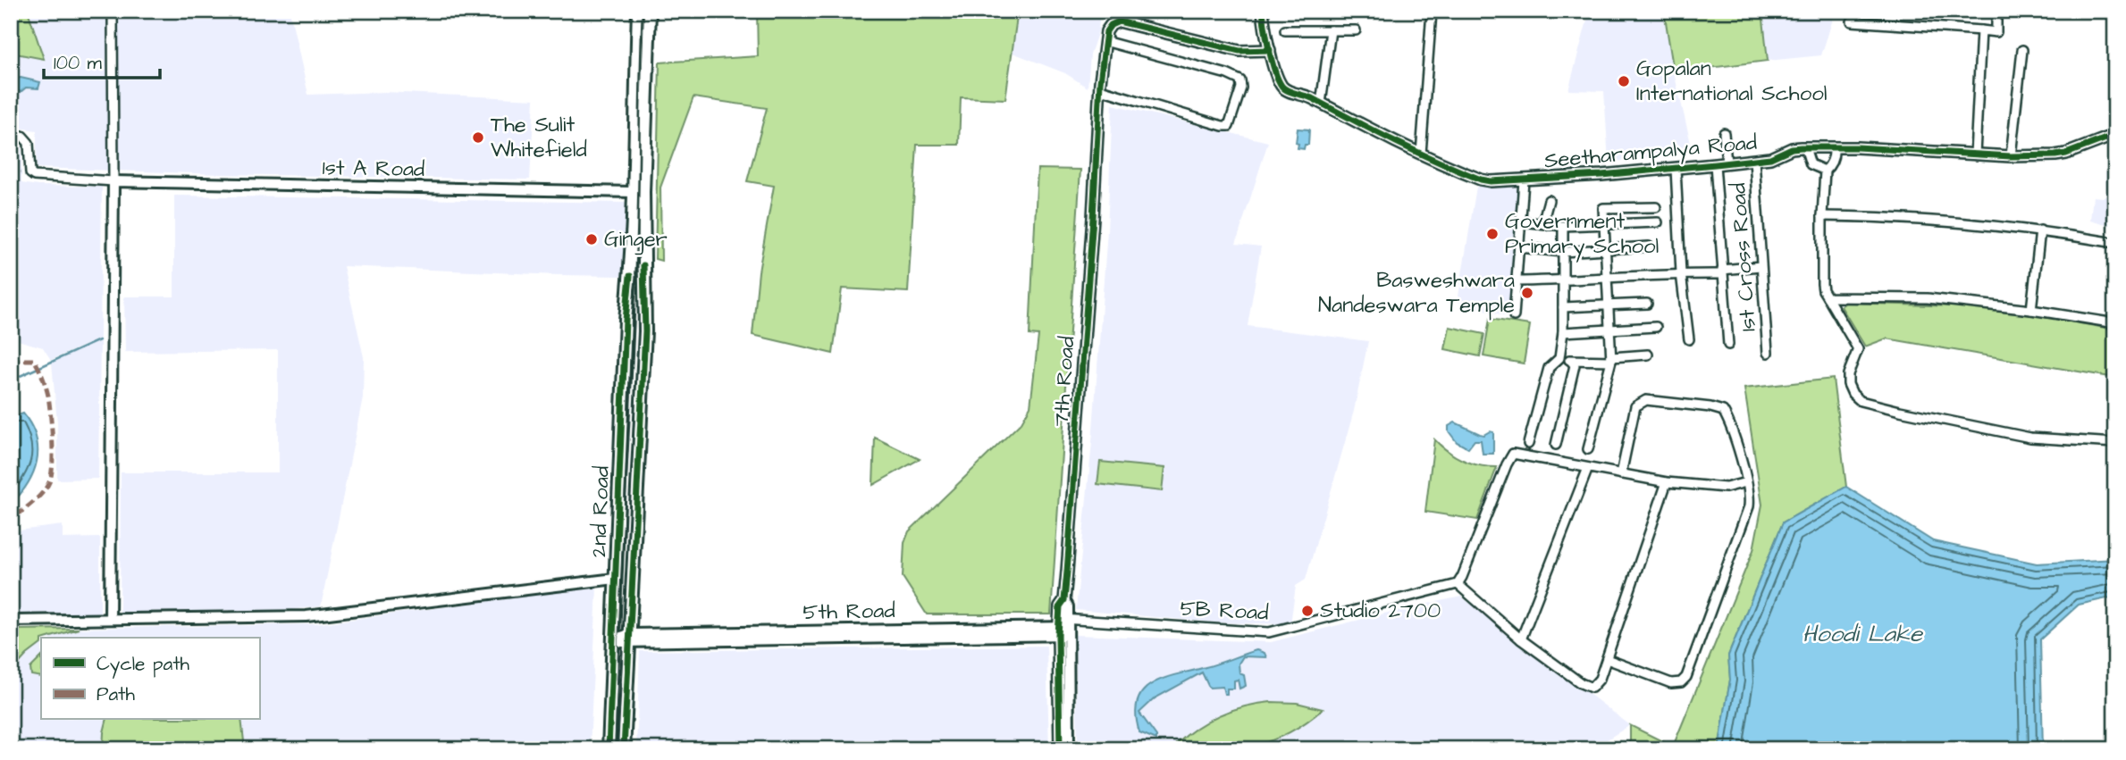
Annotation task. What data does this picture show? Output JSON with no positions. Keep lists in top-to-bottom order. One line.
{"streets":{"main road":["2nd Road"],"street":["Seetharampalya Road","1st A Road","1st Cross Road","7th Road","5B Road","5th Road"]},"crossings":[["Seetharampalya Road","1st Cross Road"],["1st A Road","2nd Road"],["7th Road","5B Road"],["7th Road","5th Road"],["2nd Road","5th Road"],["5B Road","5th Road"]],"water":["Hoodi Lake"],"places":["Gopalan International School","The Sulit Whitefield","Government Primary School","Ginger","Basweshwara Nandeswara Temple","Studio 2700"],"legend":["Cycle path","Path"],"scale_bar":"100 m"}
